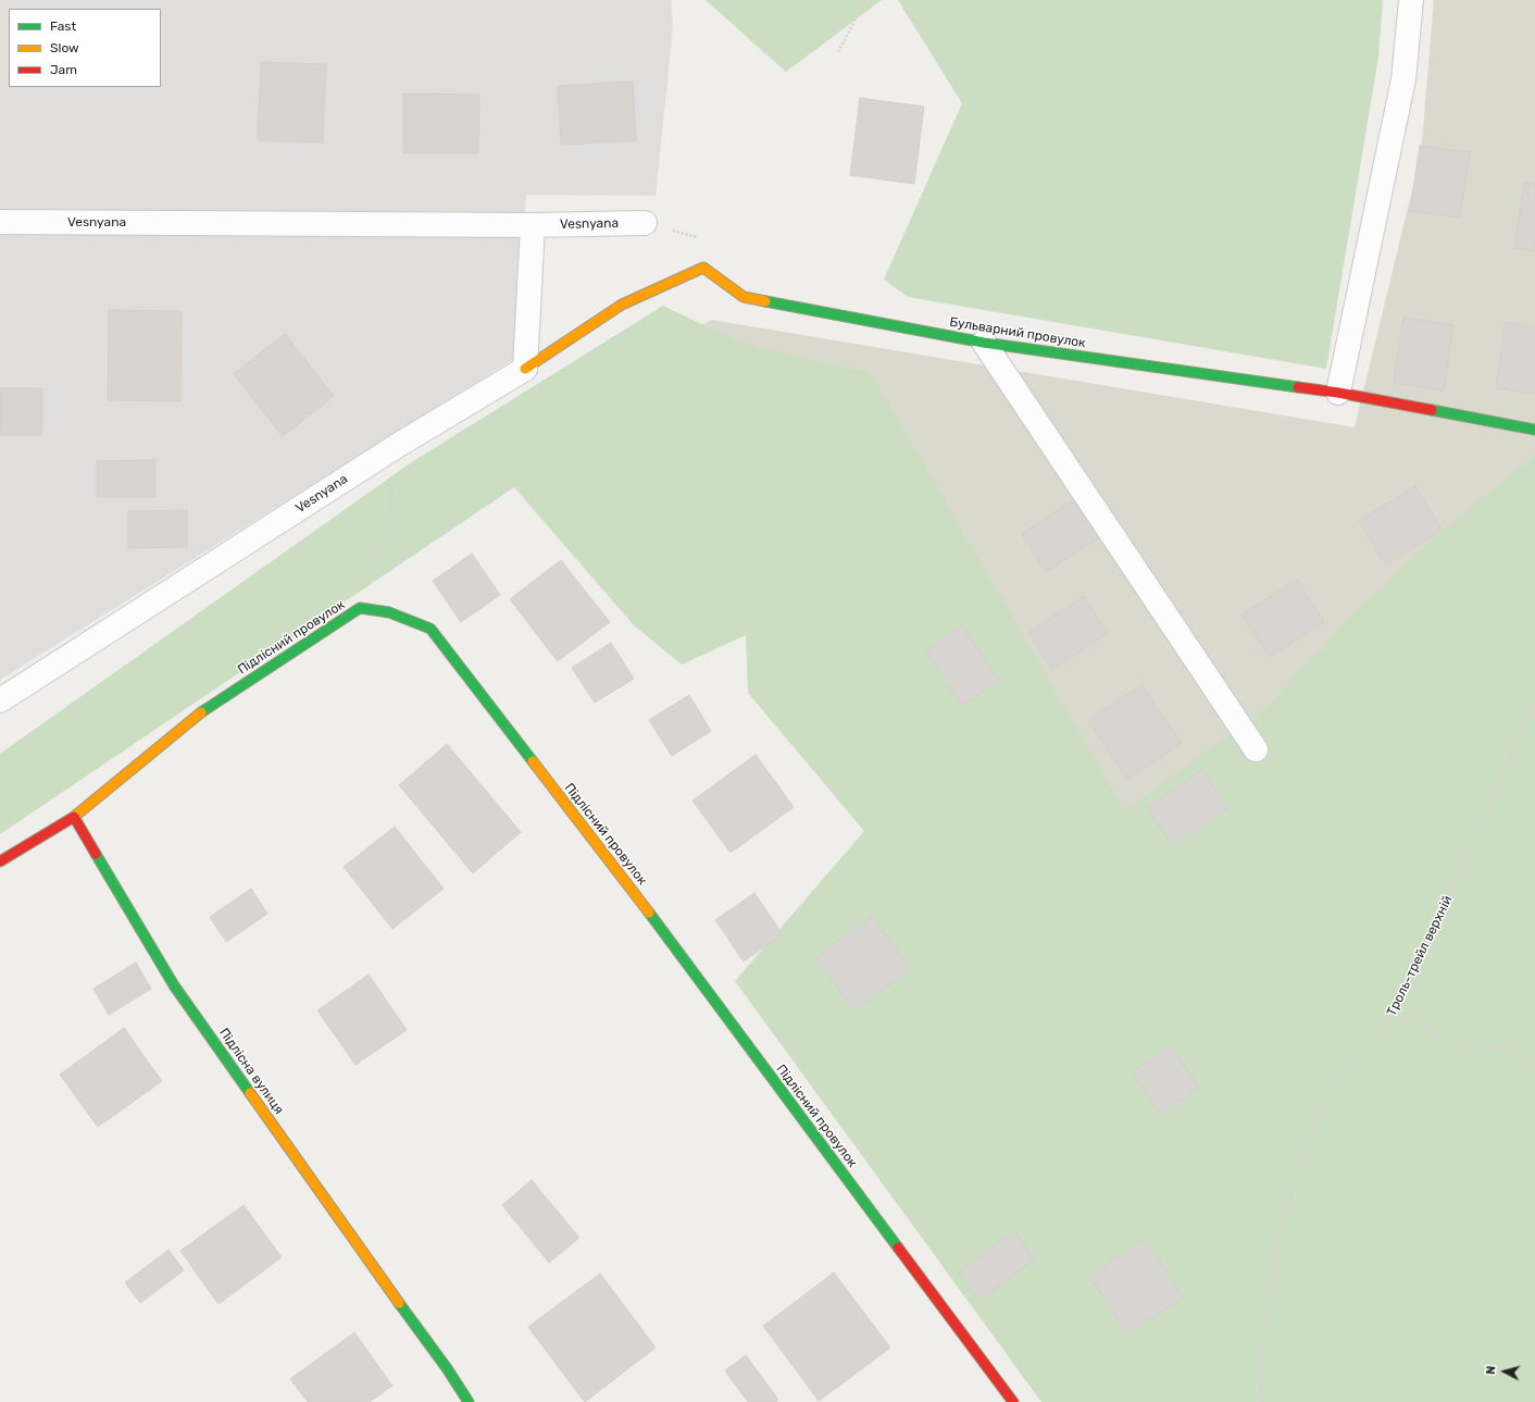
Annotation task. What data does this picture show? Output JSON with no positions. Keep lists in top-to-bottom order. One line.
{"streets":{"street":["Vesnyana","Бульварний провулок","Підлісний провулок","Підлісна вулиця"],"path":["Троль-трейл верхній"]},"crossings":[["Vesnyana","Бульварний провулок"],["Підлісний провулок","Підлісна вулиця"]],"legend":["Fast","Slow","Jam"],"north":"left"}
